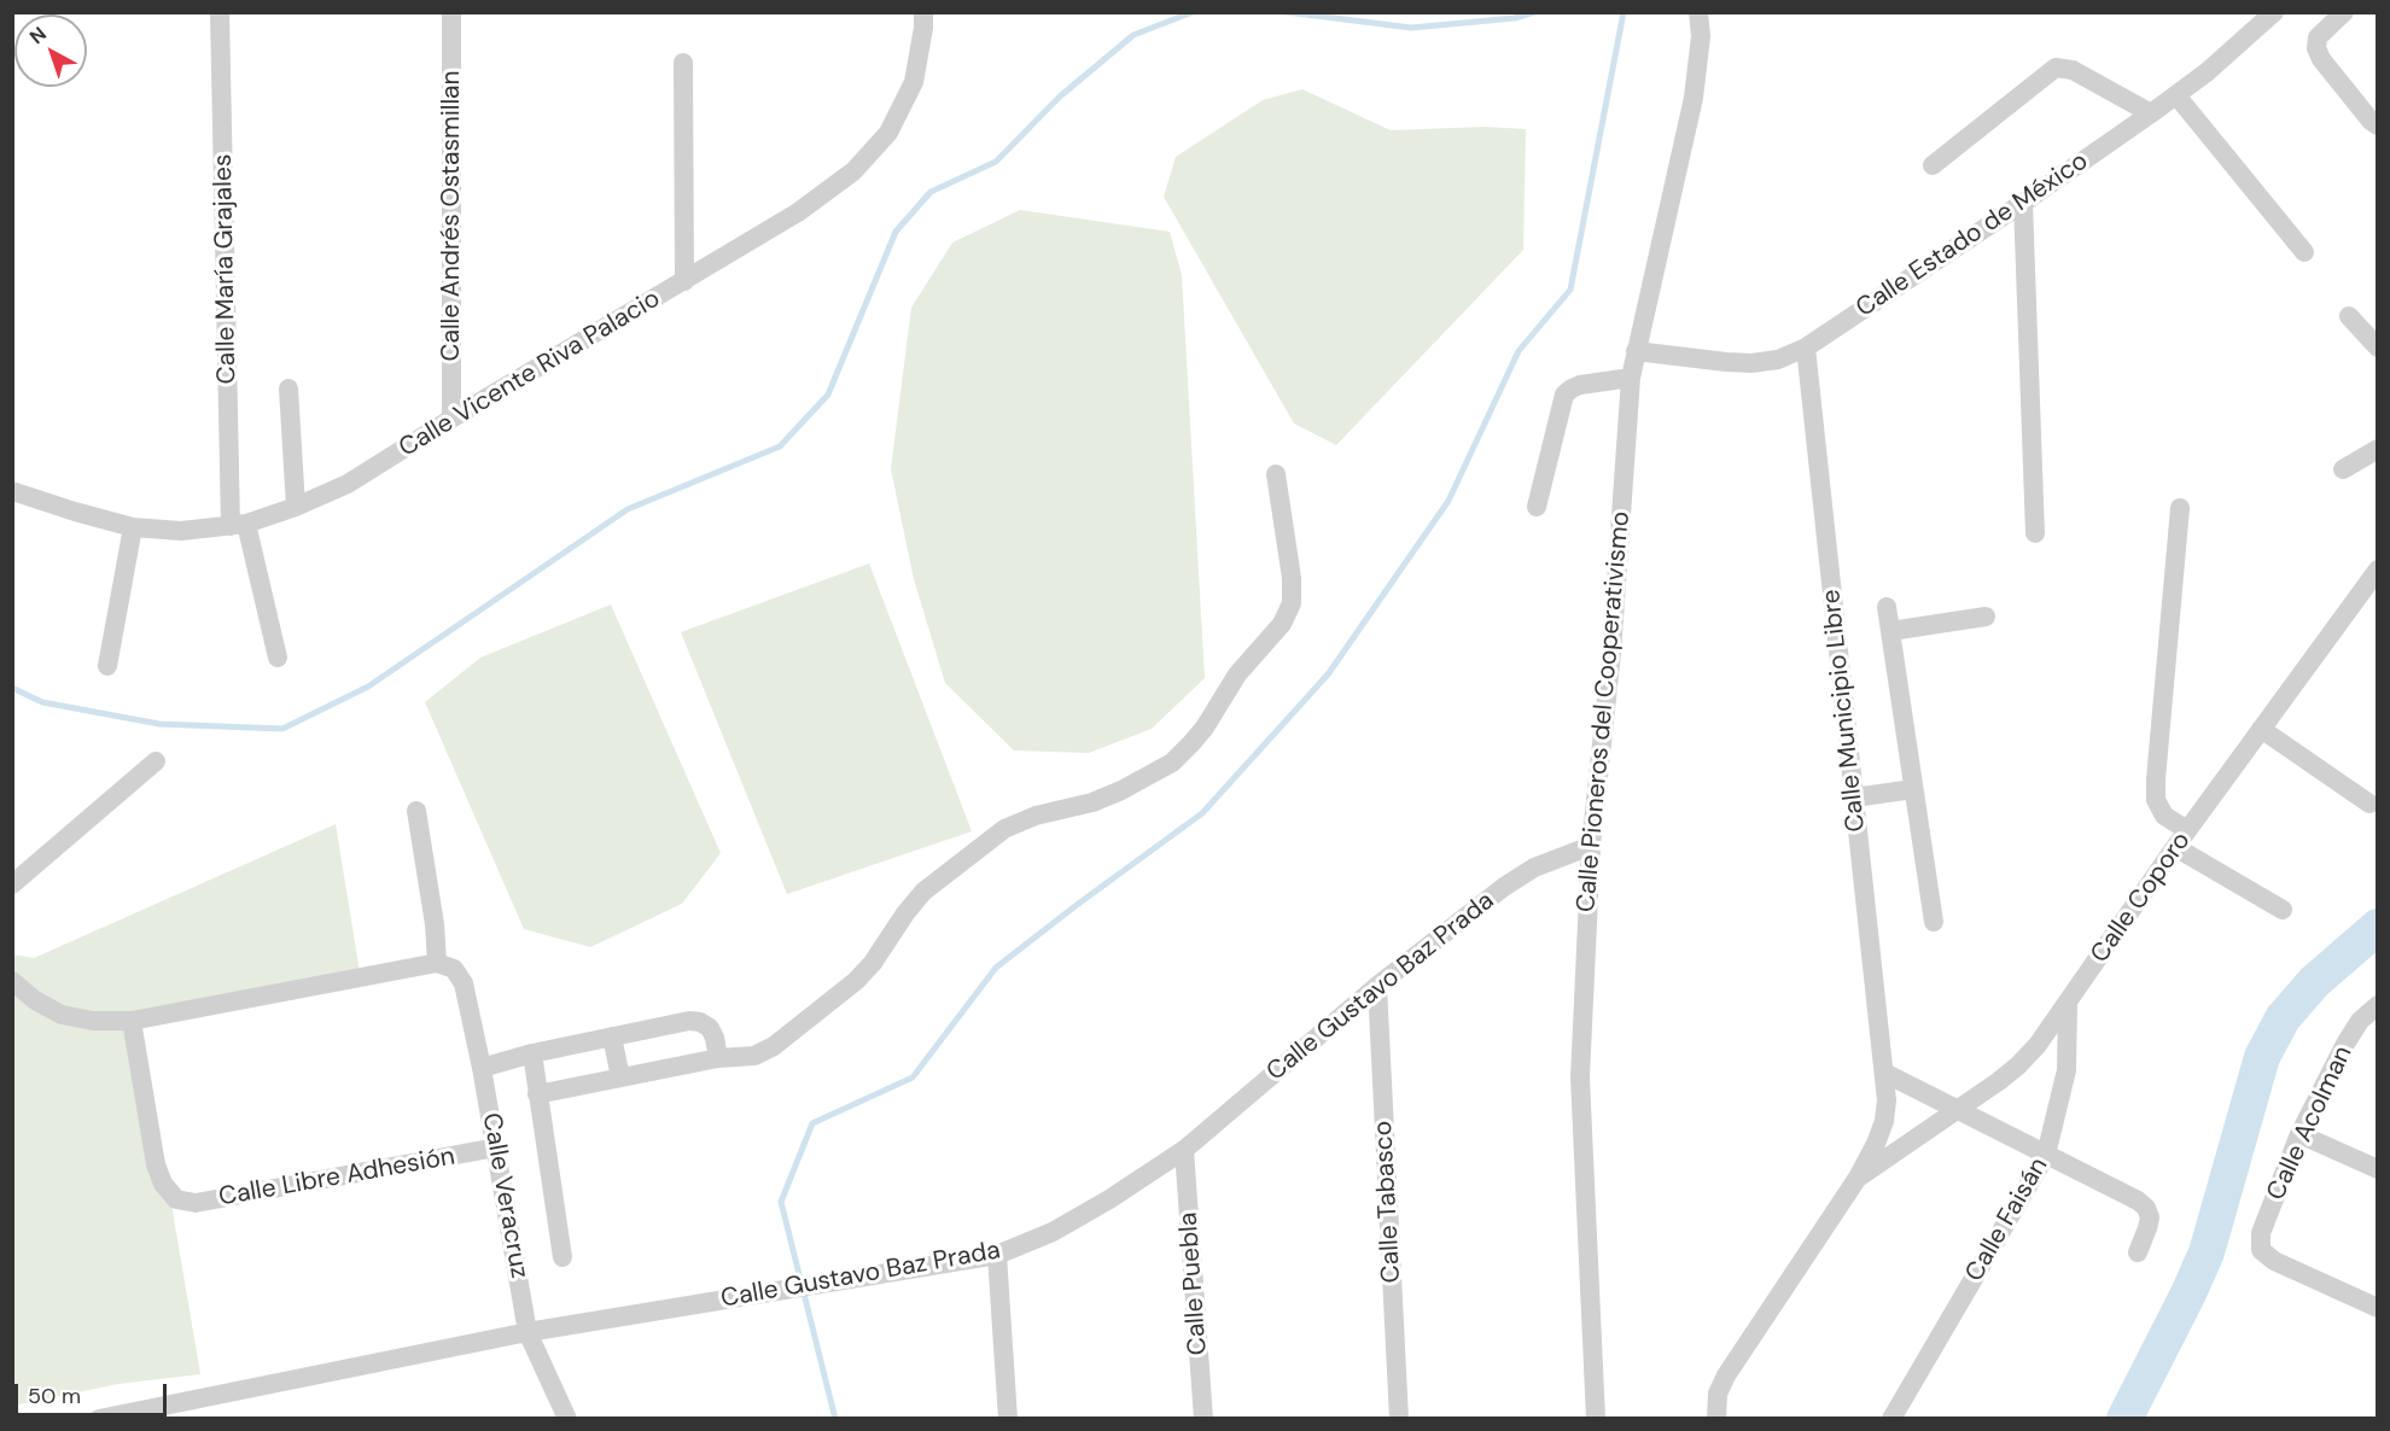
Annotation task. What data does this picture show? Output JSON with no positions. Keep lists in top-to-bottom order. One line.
{"streets":{"street":["Calle Andrés Ostasmillan","Calle Estado de México","Calle María Grajales","Calle Vicente Riva Palacio","Calle Municipio Libre","Calle Pioneros del Cooperativismo","Calle Coporo","Calle Gustavo Baz Prada","Calle Acolman","Calle Libre Adhesión","Calle Veracruz","Calle Tabasco","Calle Faisán","Calle Puebla"]},"crossings":[["Calle Andrés Ostasmillan","Calle Vicente Riva Palacio"],["Calle Estado de México","Calle Municipio Libre"],["Calle Estado de México","Calle Pioneros del Cooperativismo"],["Calle María Grajales","Calle Vicente Riva Palacio"],["Calle Municipio Libre","Calle Coporo"],["Calle Pioneros del Cooperativismo","Calle Gustavo Baz Prada"],["Calle Coporo","Calle Faisán"],["Calle Gustavo Baz Prada","Calle Veracruz"],["Calle Gustavo Baz Prada","Calle Tabasco"],["Calle Gustavo Baz Prada","Calle Puebla"],["Calle Libre Adhesión","Calle Veracruz"]],"scale_bar":"50 m","north":"top left"}
